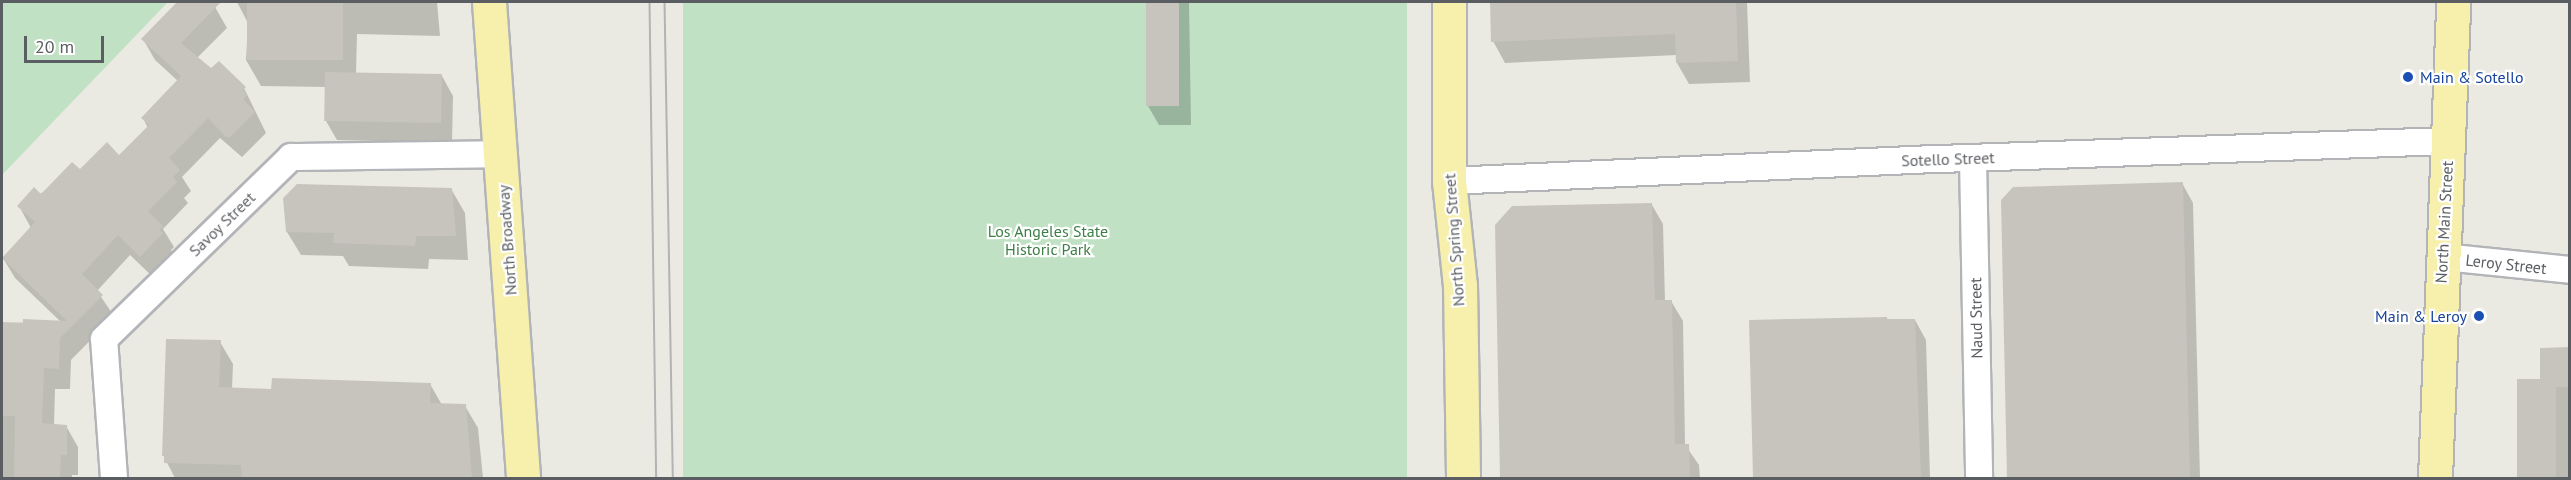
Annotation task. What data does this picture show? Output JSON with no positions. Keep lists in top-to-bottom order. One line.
{"streets":{"main road":["North Main Street","North Broadway","North Spring Street"],"street":["Sotello Street","Savoy Street","Leroy Street","Naud Street"]},"crossings":[["Sotello Street","North Main Street"],["Sotello Street","North Spring Street"],["Sotello Street","Naud Street"],["North Main Street","Leroy Street"],["Savoy Street","North Broadway"]],"parks":["Los Angeles State Historic Park"],"places":["Main & Sotello","Main & Leroy"],"scale_bar":"20 m"}
